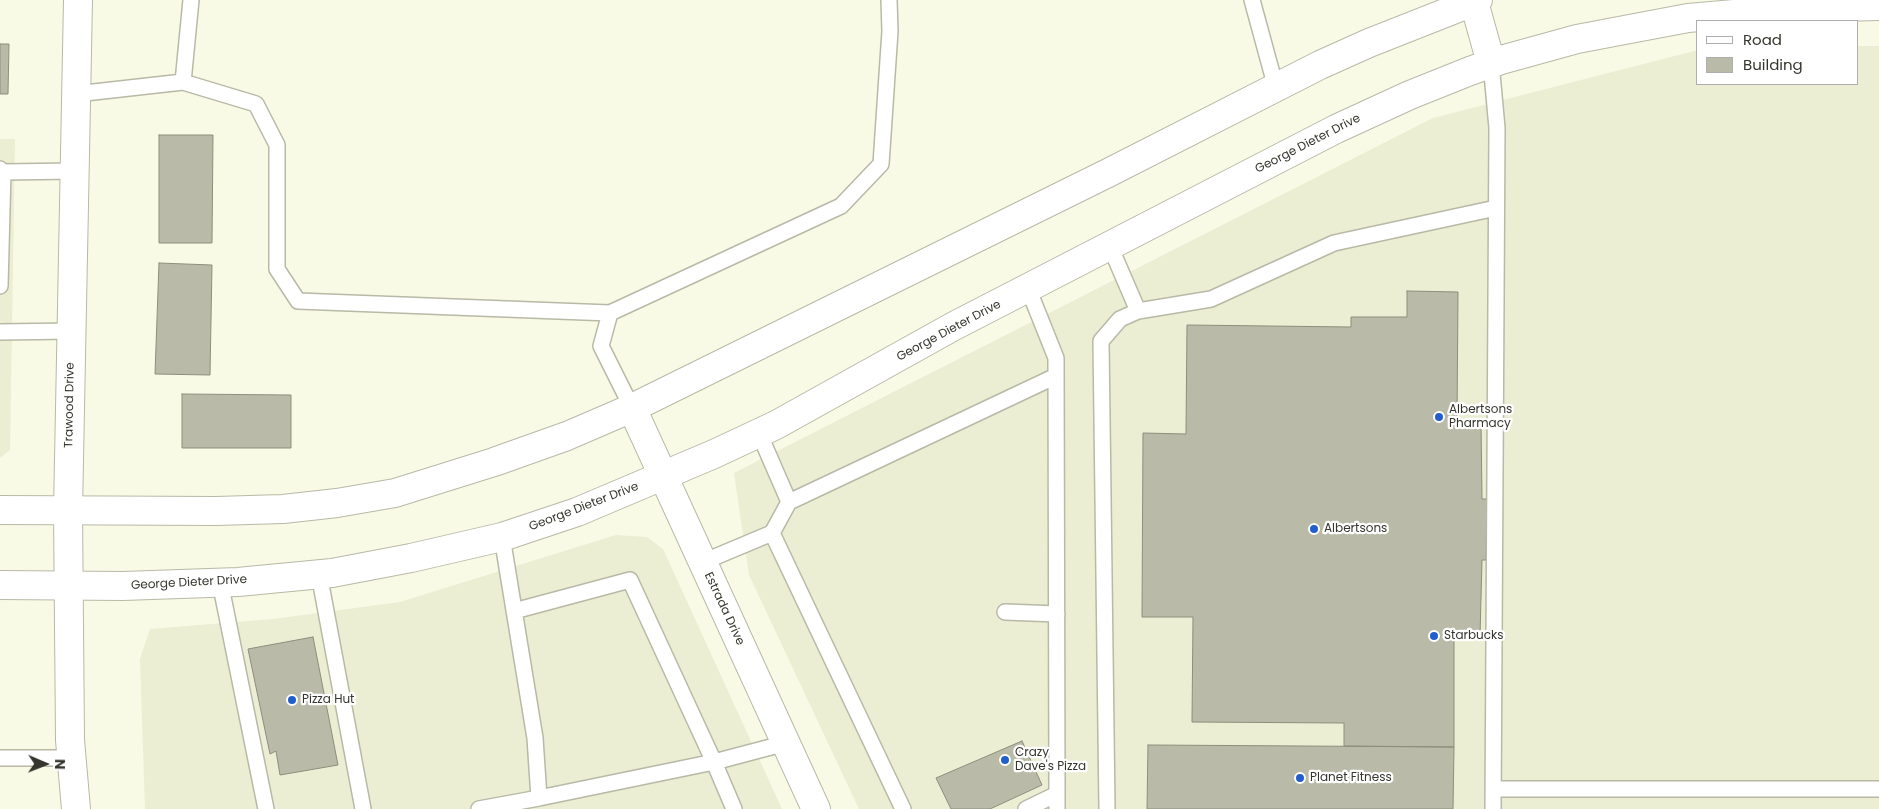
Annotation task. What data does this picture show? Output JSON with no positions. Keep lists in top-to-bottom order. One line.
{"streets":{"main road":["George Dieter Drive","Trawood Drive","Estrada Drive"]},"crossings":[["George Dieter Drive","Trawood Drive"],["George Dieter Drive","Estrada Drive"]],"places":["Albertsons Pharmacy","Albertsons","Starbucks","Pizza Hut","Crazy Dave's Pizza","Planet Fitness"],"legend":["Road","Building"],"north":"right"}
